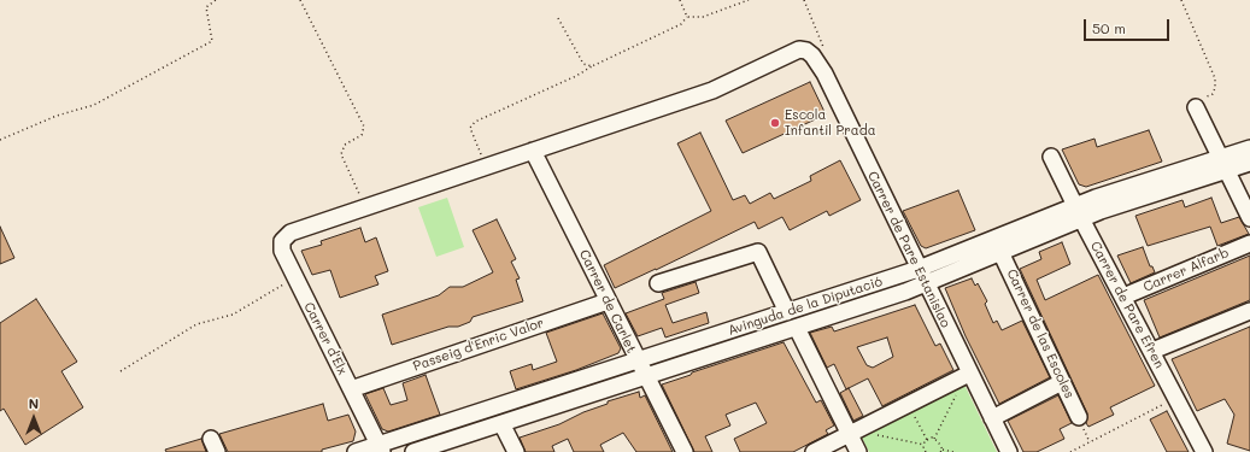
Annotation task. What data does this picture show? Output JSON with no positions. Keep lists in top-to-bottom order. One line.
{"streets":{"street":["Carrer de Pare Estanislao","Carrer Alfarb","Carrer de Carlet","Carrer de Pare Efren","Avinguda de la Diputació","Carrer de las Escoles","Carrer d'Elx","Passeig d'Enric Valor"]},"crossings":[["Carrer de Pare Estanislao","Carrer de Carlet"],["Carrer de Pare Estanislao","Avinguda de la Diputació"],["Carrer Alfarb","Carrer de Pare Efren"],["Carrer de Carlet","Avinguda de la Diputació"],["Carrer de Carlet","Passeig d'Enric Valor"],["Carrer de Pare Efren","Avinguda de la Diputació"],["Avinguda de la Diputació","Carrer de las Escoles"],["Avinguda de la Diputació","Carrer d'Elx"],["Carrer d'Elx","Passeig d'Enric Valor"]],"places":["Escola Infantil Prada"],"scale_bar":"50 m","north":"top"}
